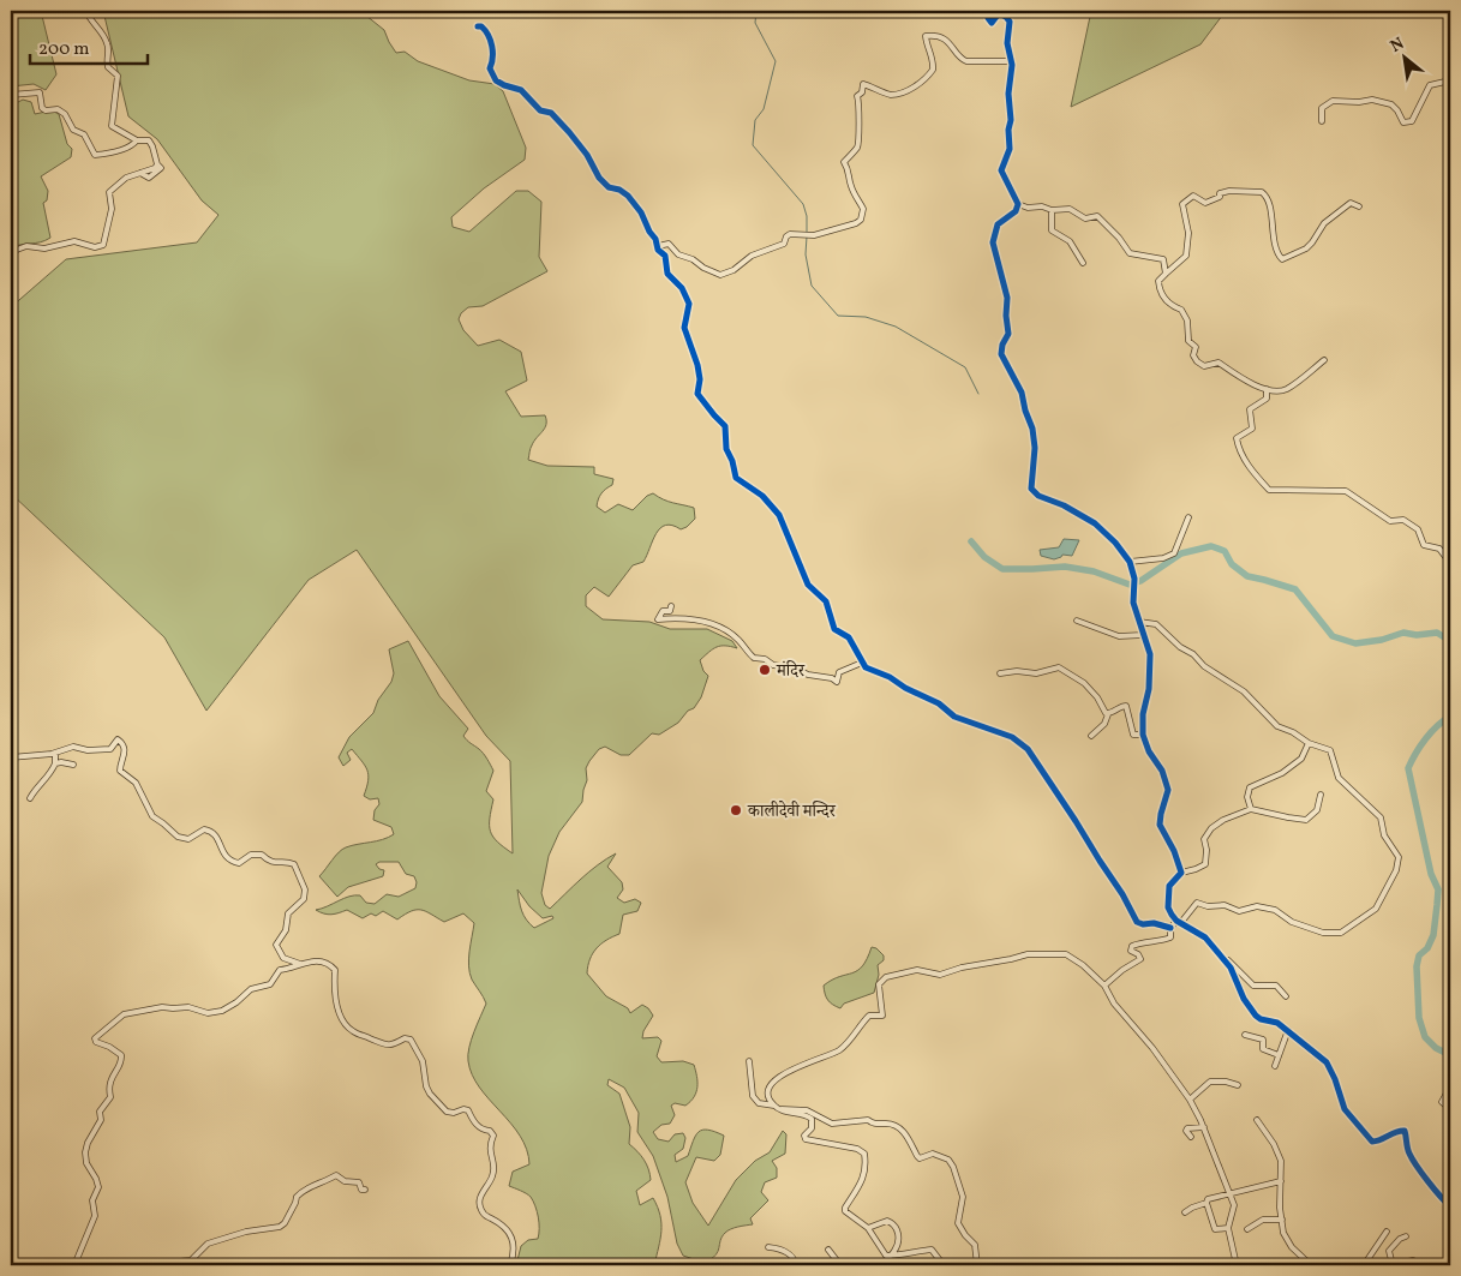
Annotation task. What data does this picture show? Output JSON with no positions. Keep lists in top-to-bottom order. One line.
{"places":["मंदिर","कालीदेवी मन्दिर"],"scale_bar":"200 m","north":"top left"}
